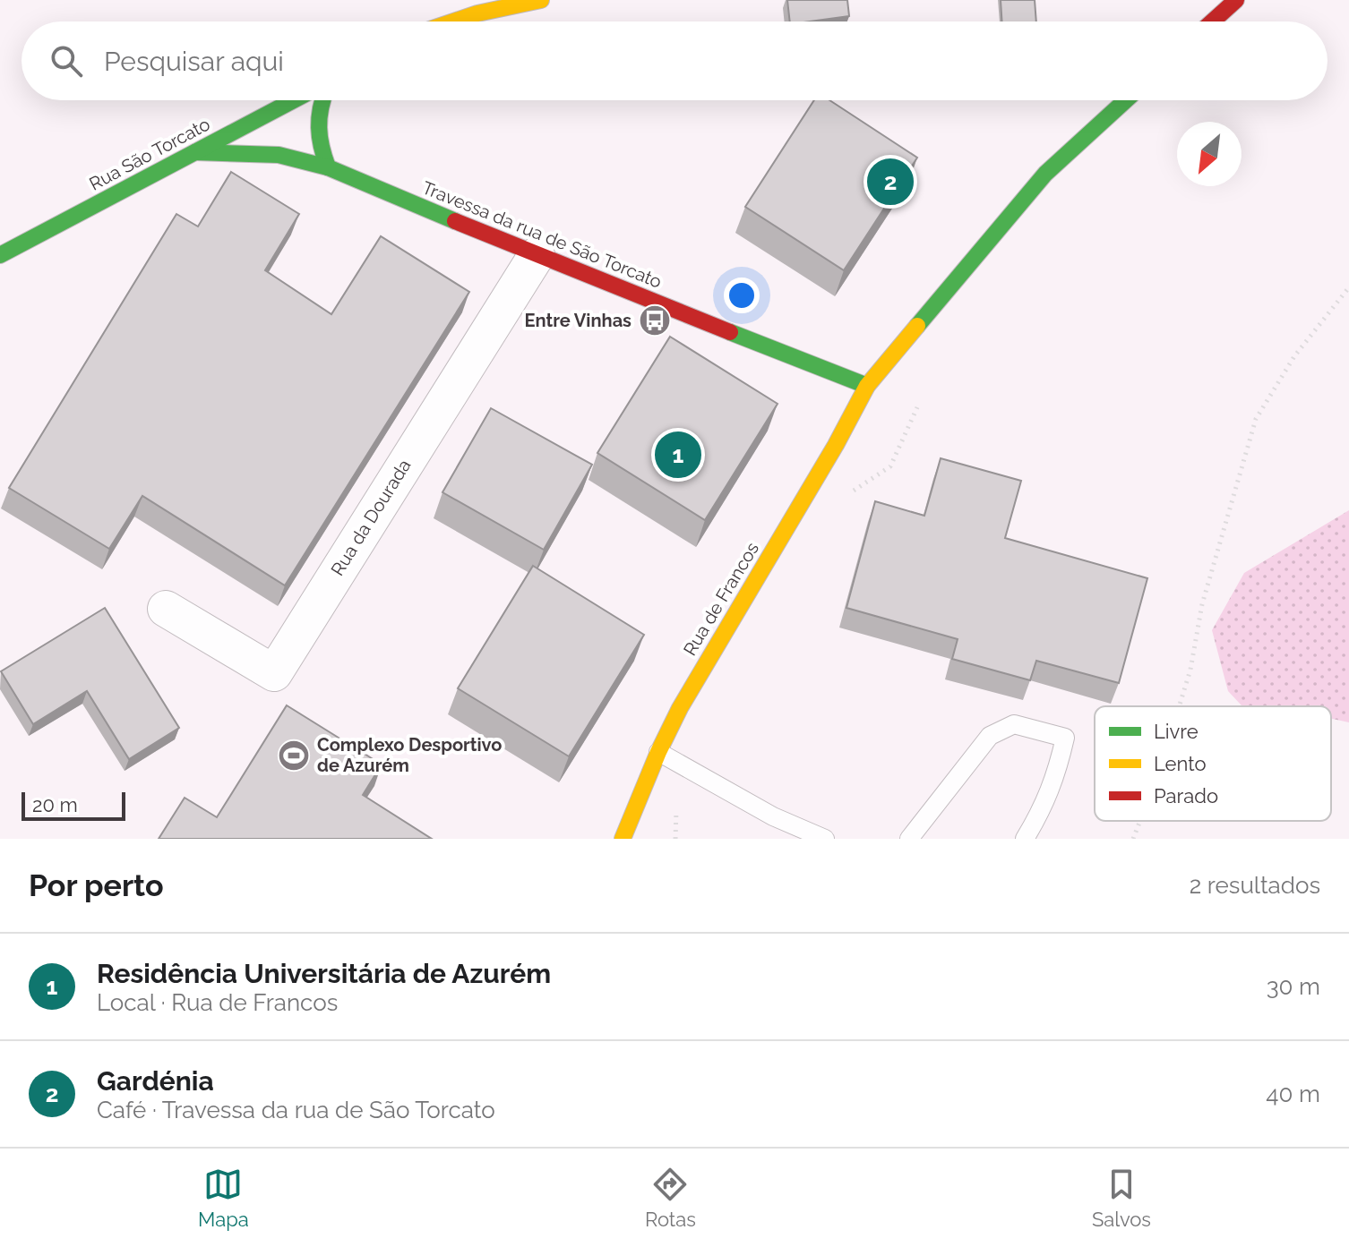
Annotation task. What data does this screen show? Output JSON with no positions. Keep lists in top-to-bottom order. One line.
{"streets":{"street":["Rua São Torcato","Travessa da rua de São Torcato","Rua da Dourada","Rua de Francos"]},"crossings":[["Rua São Torcato","Travessa da rua de São Torcato"],["Travessa da rua de São Torcato","Rua da Dourada"],["Travessa da rua de São Torcato","Rua de Francos"]],"places":{"bus stop":["Entre Vinhas"],"sports":["Complexo Desportivo de Azurém"]},"legend":["Livre","Lento","Parado"],"scale_bar":"20 m","north":"bottom left","page":{"search":"Pesquisar aqui","pins":["2","1"],"scale":"20 m","heading":["Por perto","2 resultados"],"list":[{"mark":"1","name":"Residência Universitária de Azurém","note":"Local · Rua de Francos","value":"30 m"},{"mark":"2","name":"Gardénia","note":"Café · Travessa da rua de São Torcato","value":"40 m"}],"nav":["Mapa","Rotas","Salvos"]}}
